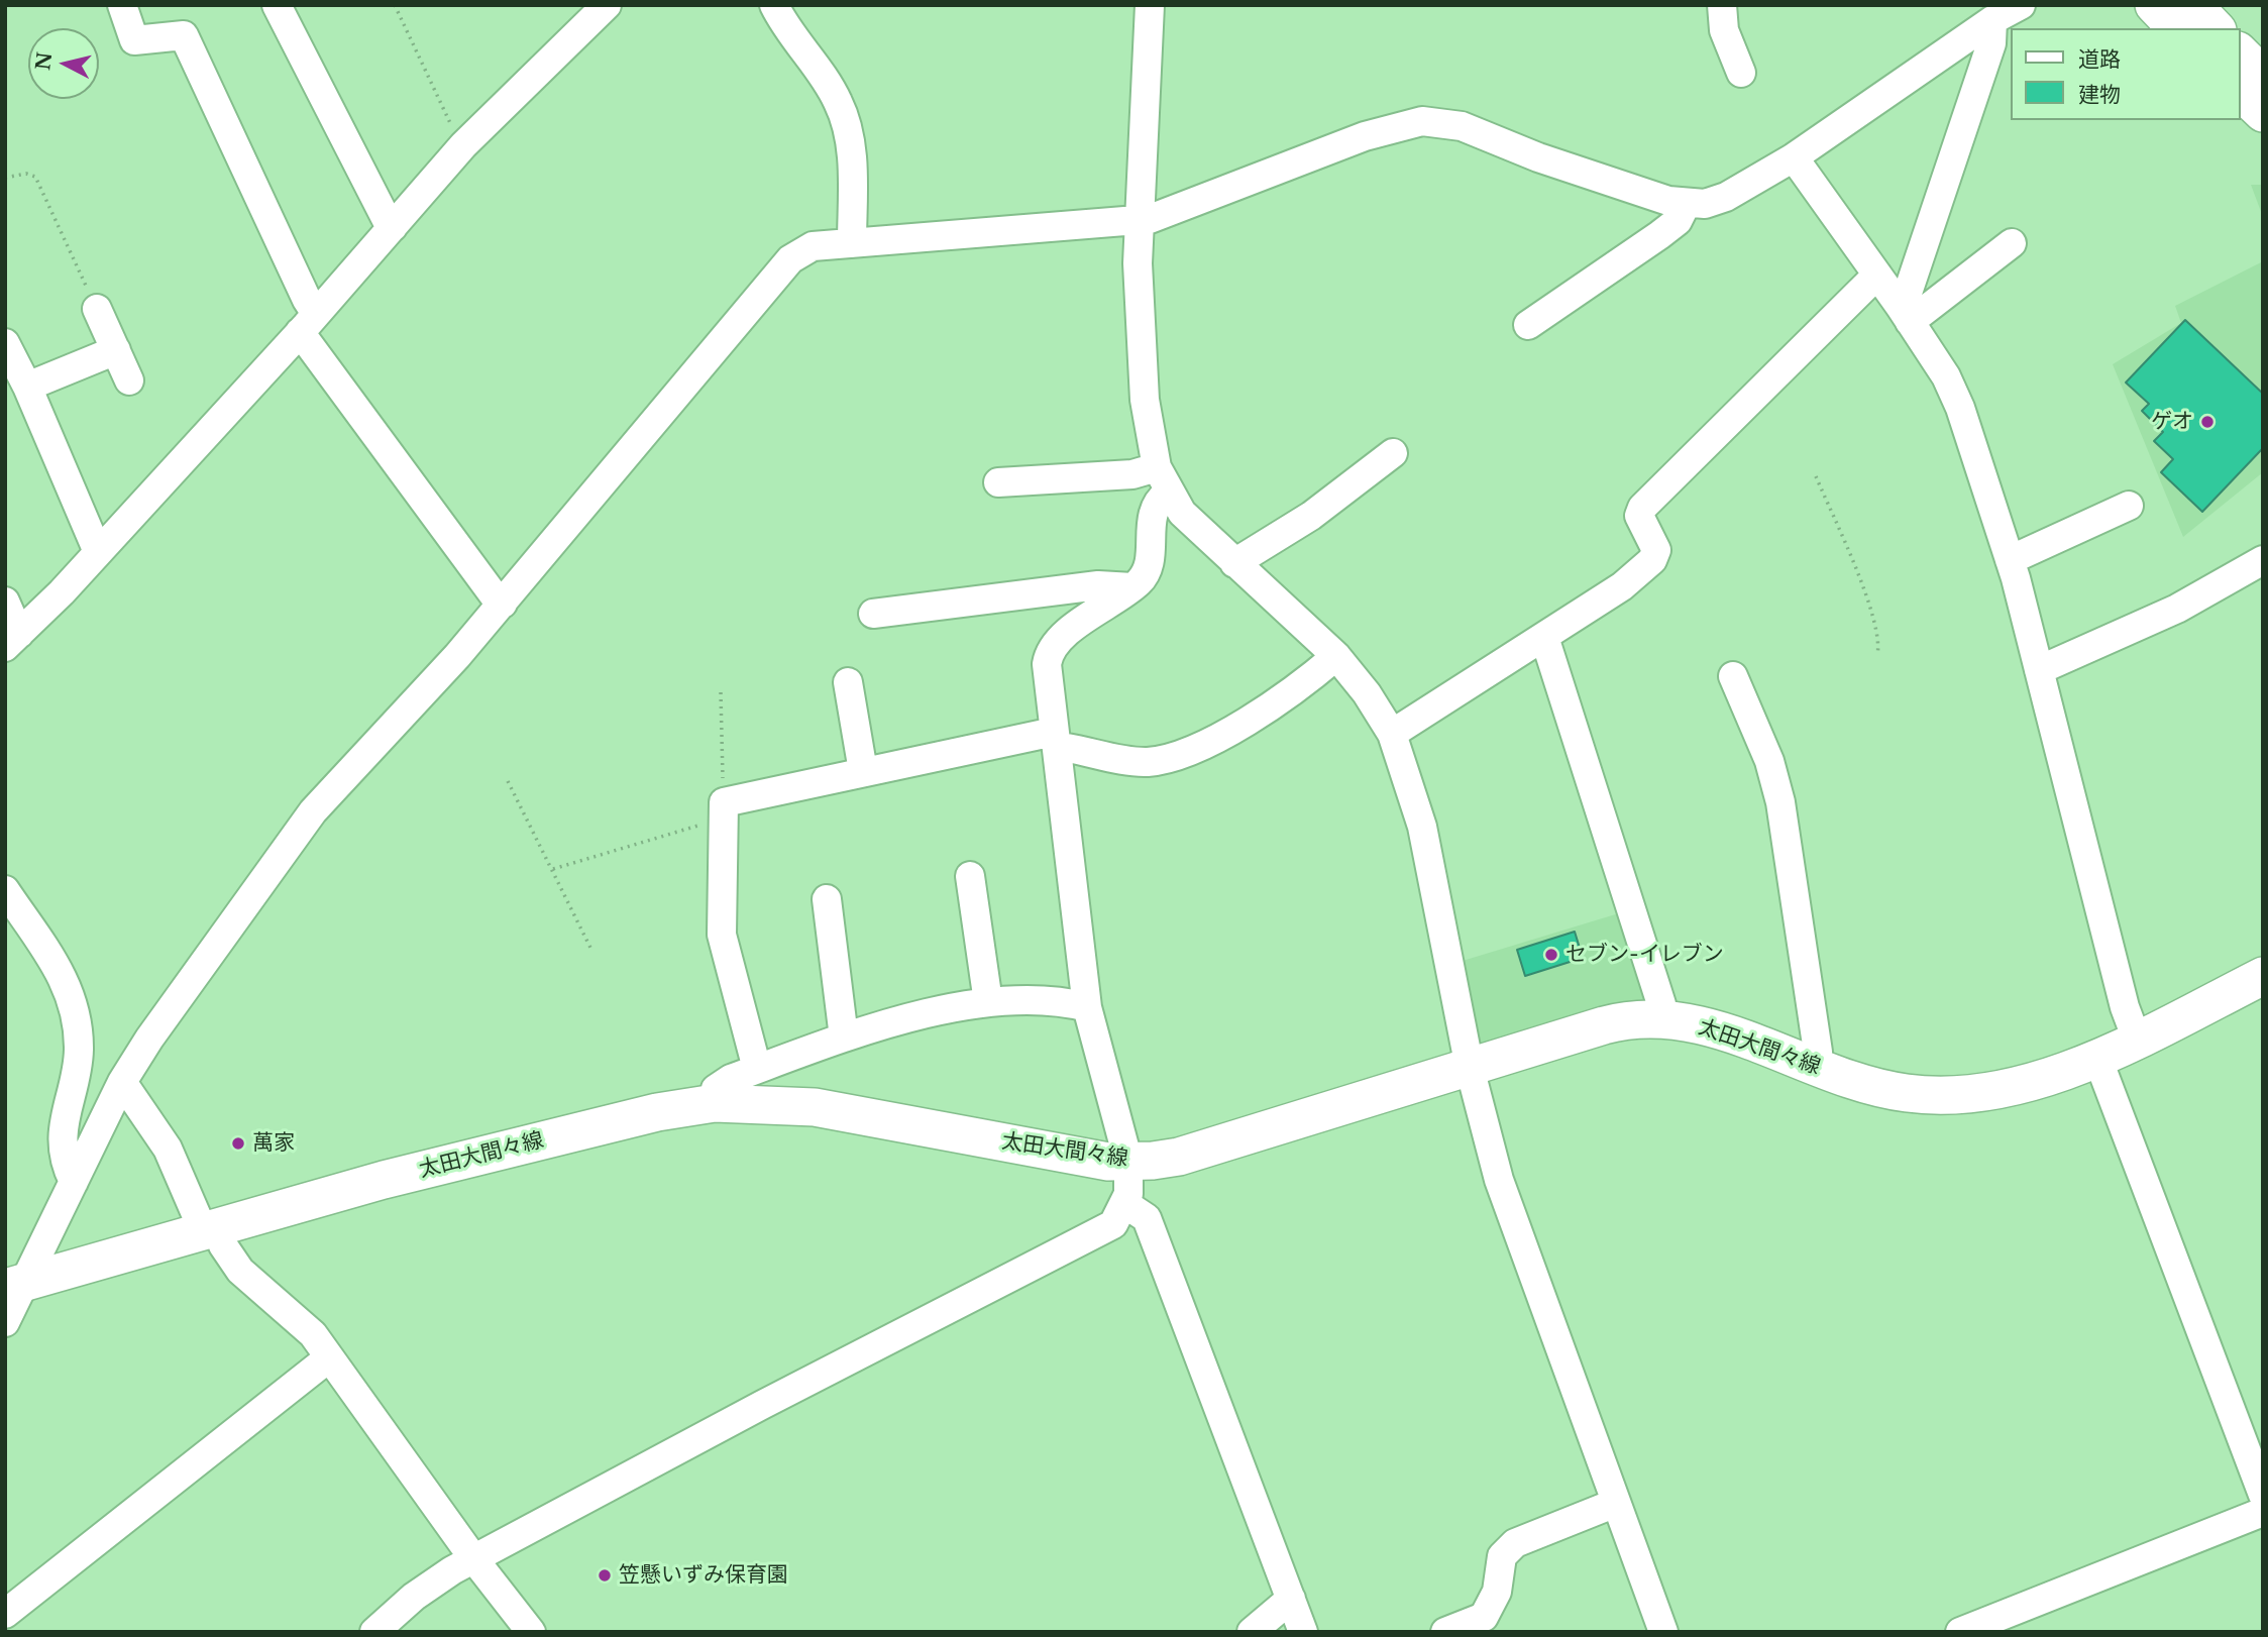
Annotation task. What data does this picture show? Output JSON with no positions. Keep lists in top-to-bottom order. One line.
{"streets":{"main road":["太田大間々線"]},"places":["ゲオ","セブン-イレブン","萬家","笠懸いずみ保育園"],"legend":["道路","建物"],"north":"left"}
